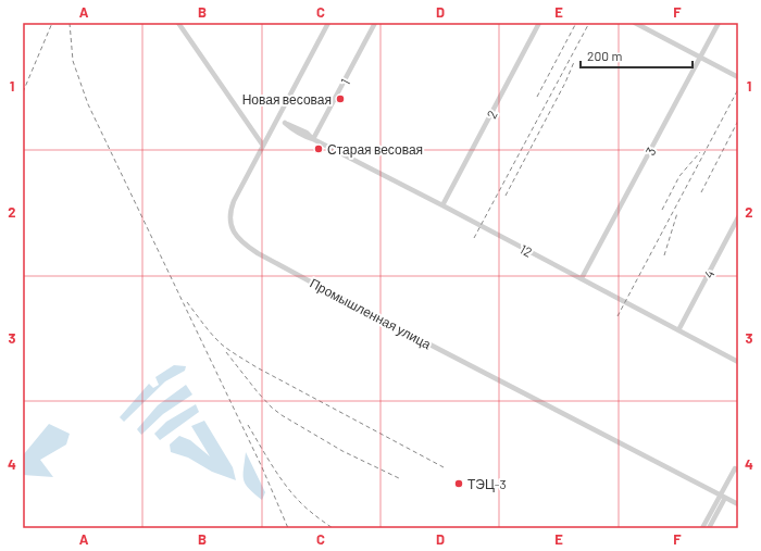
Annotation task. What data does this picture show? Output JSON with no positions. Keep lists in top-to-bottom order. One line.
{"streets":{"street":["1","2","3","12","4","Промышленная улица"]},"crossings":[["1","12"],["2","12"],["3","12"],["12","4"],["12","Промышленная улица"]],"places":["Новая весовая","Старая весовая","ТЭЦ-3"],"scale_bar":"200 m","grid":{"columns":["A","B","C","D","E","F"],"rows":["1","2","3","4"]}}
